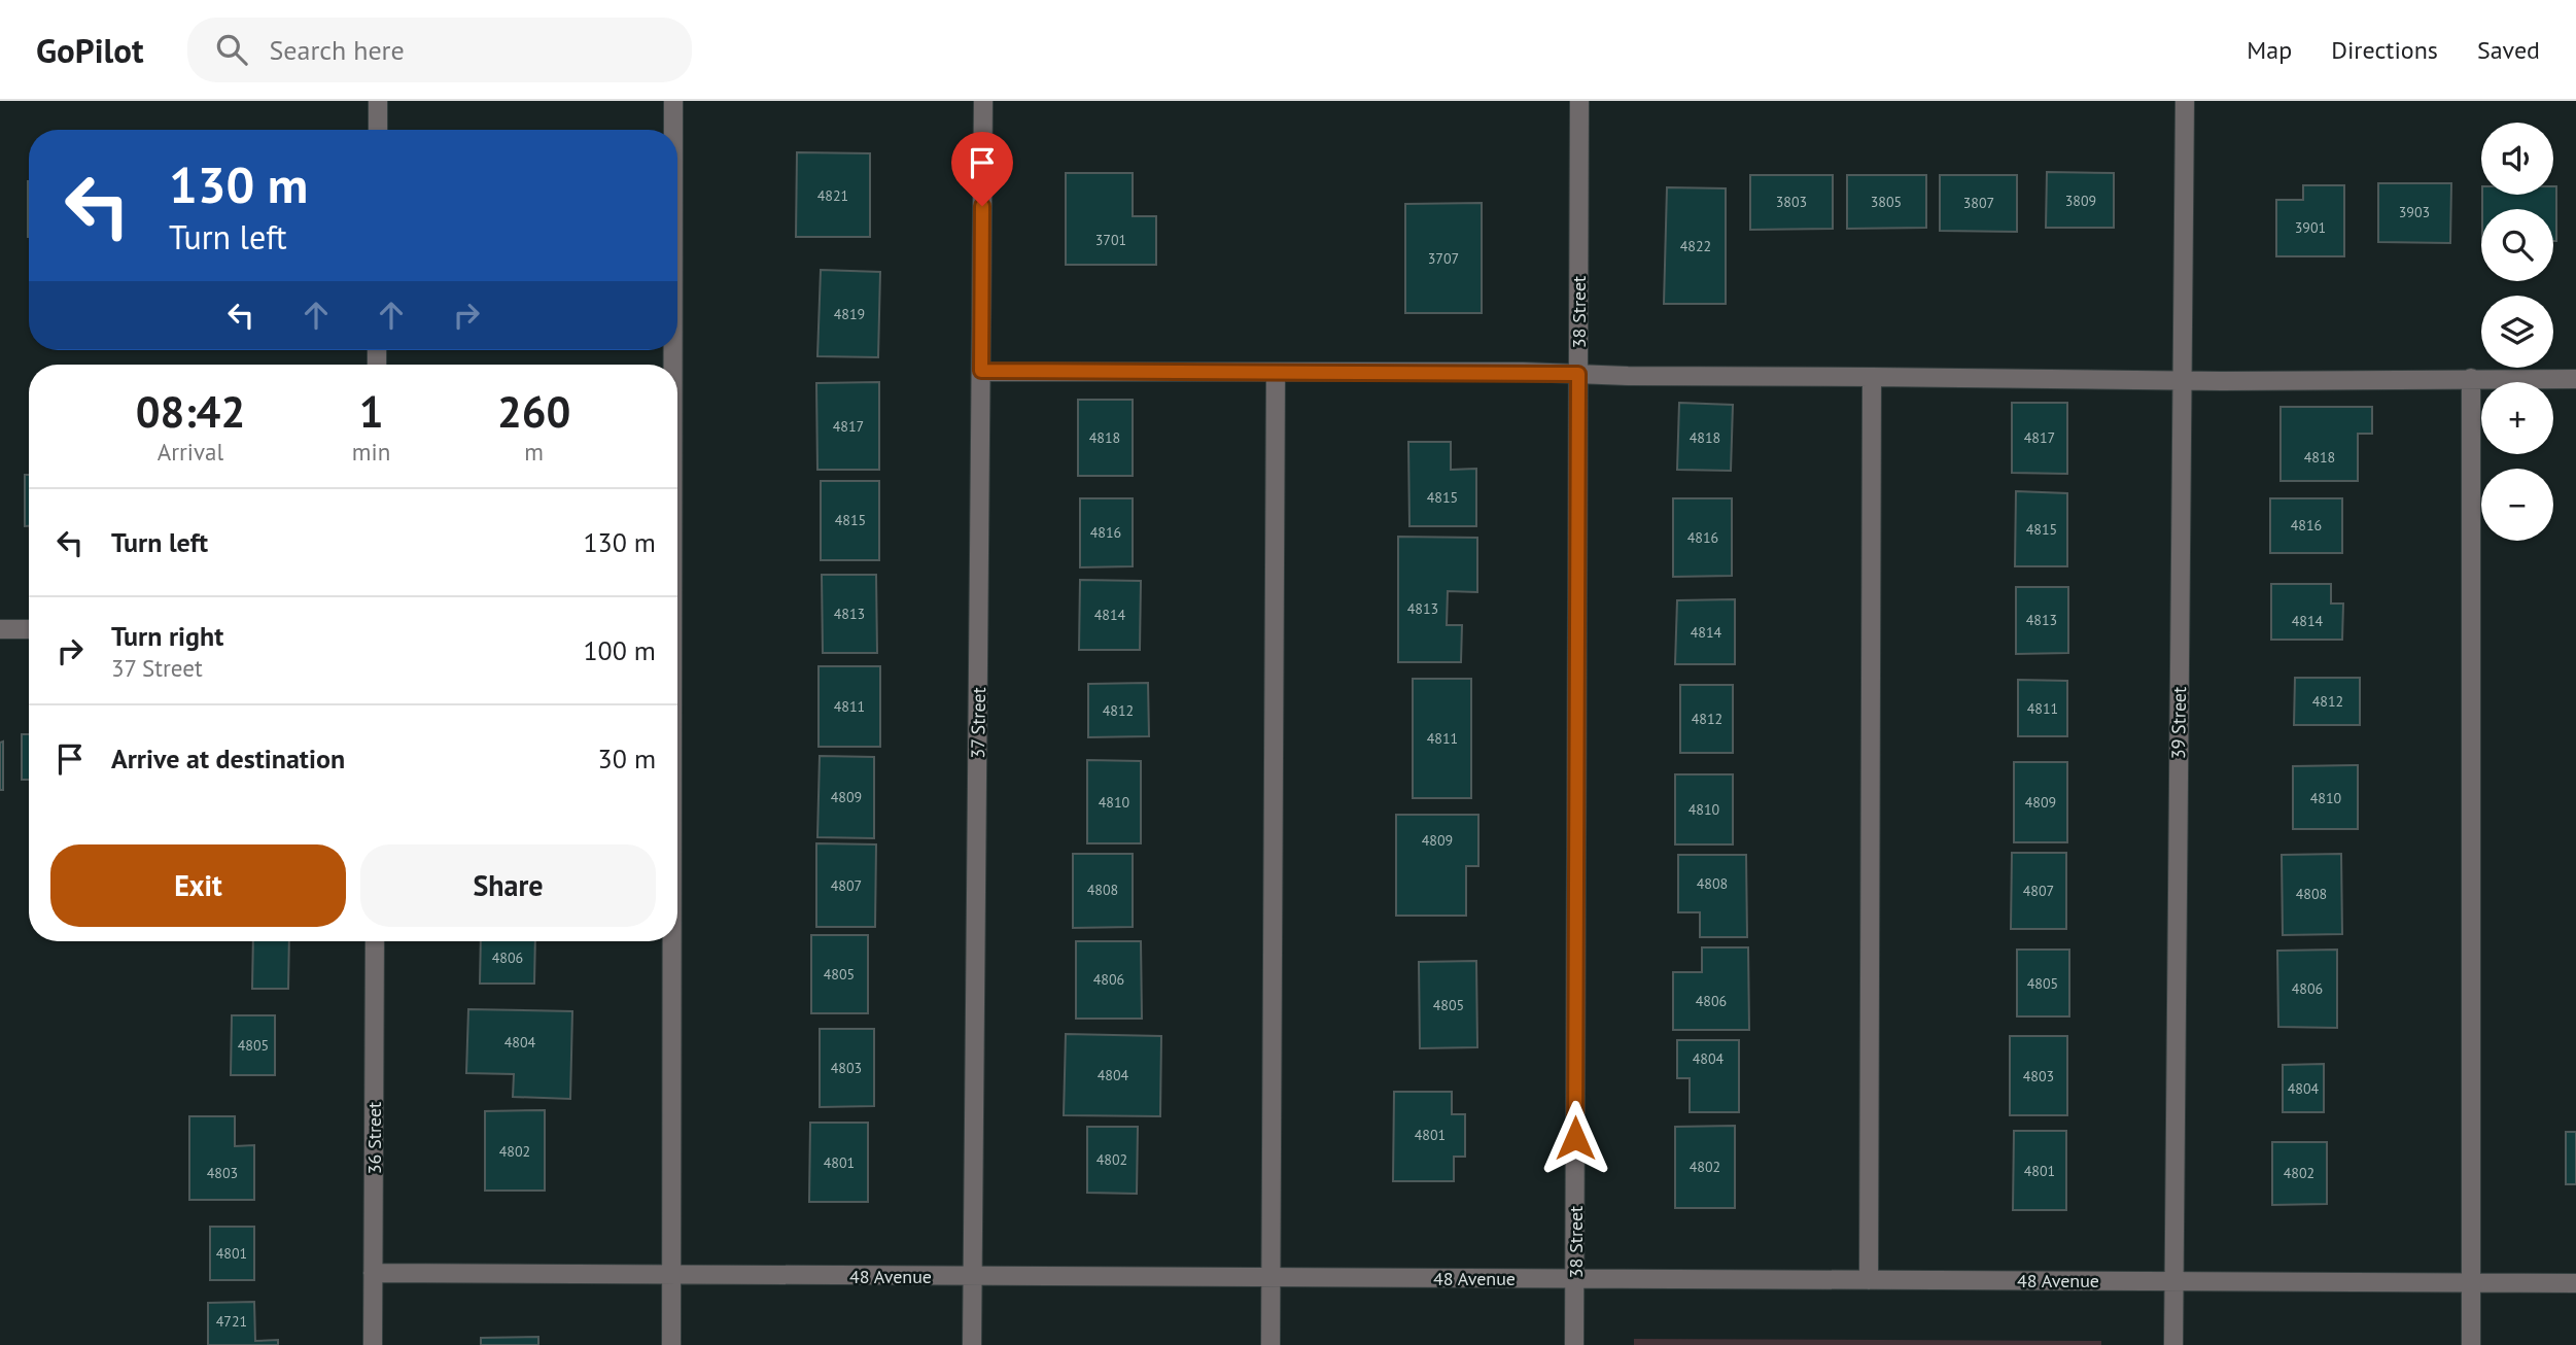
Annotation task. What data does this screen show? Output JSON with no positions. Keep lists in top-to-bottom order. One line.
{"streets":{"street":["38 Street","37 Street","39 Street","36 Street","48 Avenue"]},"crossings":[["38 Street","48 Avenue"],["37 Street","48 Avenue"],["39 Street","48 Avenue"],["36 Street","48 Avenue"]],"house_numbers":["4821","3809","3803","3805","3807","3903","3901","3701","4822","3707","4819","4817","4818","4818","4817","4818","4815","4815","4816","4815","4816","4816","4813","4813","4814","4813","4814","4814","4812","4811","4811","4812","4812","4811","4809","4810","4810","4809","4810","4809","4808","4807","4808","4807","4808","4806","4805","4806","4805","4806","4806","4805","4804","4805","4804","4803","4804","4803","4804","4801","4802","4802","4801","4802","4801","4803","4802","4801","4721"],"page":{"header":"GoPilot","search":"Search here","nav":["Map","Directions","Saved"],"map_buttons":["+","−"],"turn":["130 m","Turn left"],"eta":["08:42","Arrival","1","min","260","m"],"list":[{"name":"Turn left","value":"130 m"},{"name":"Turn right","note":"37 Street","value":"100 m"},{"name":"Arrive at destination","value":"30 m"}],"buttons":["Exit","Share"]}}
